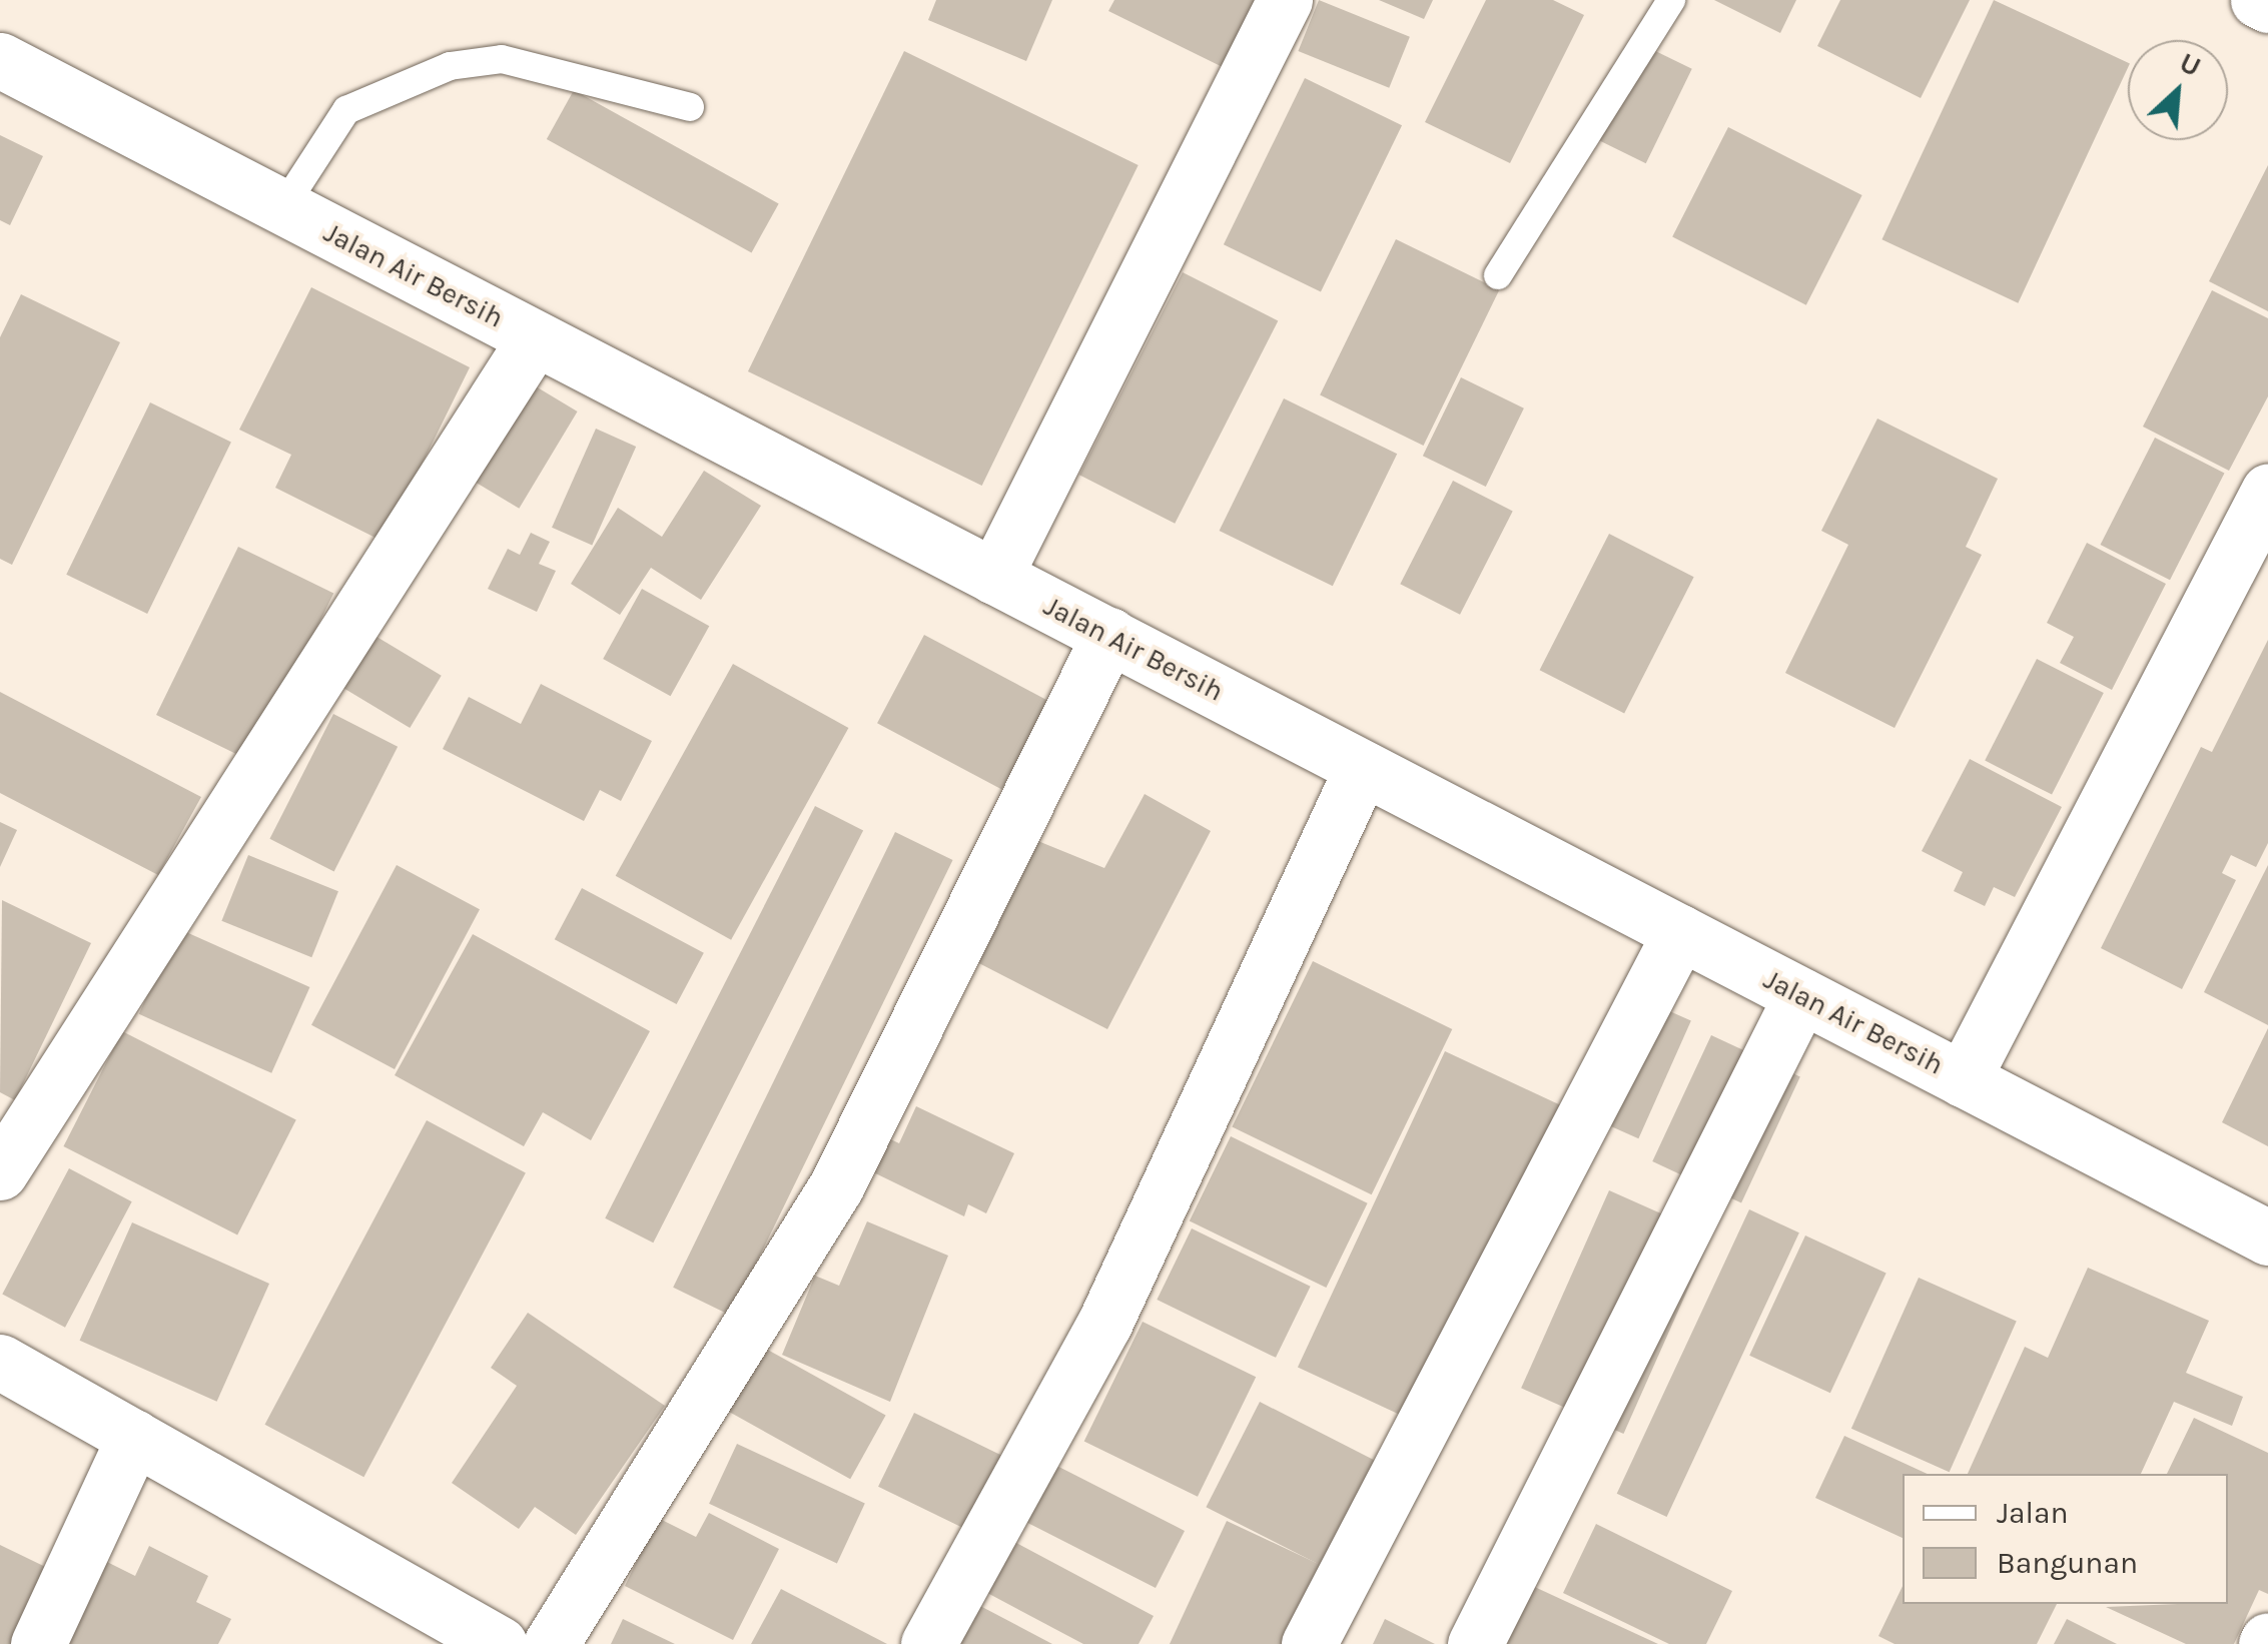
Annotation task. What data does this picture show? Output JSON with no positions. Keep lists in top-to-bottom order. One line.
{"streets":{"street":["Jalan Air Bersih"]},"legend":["Jalan","Bangunan"],"north":"top right"}
